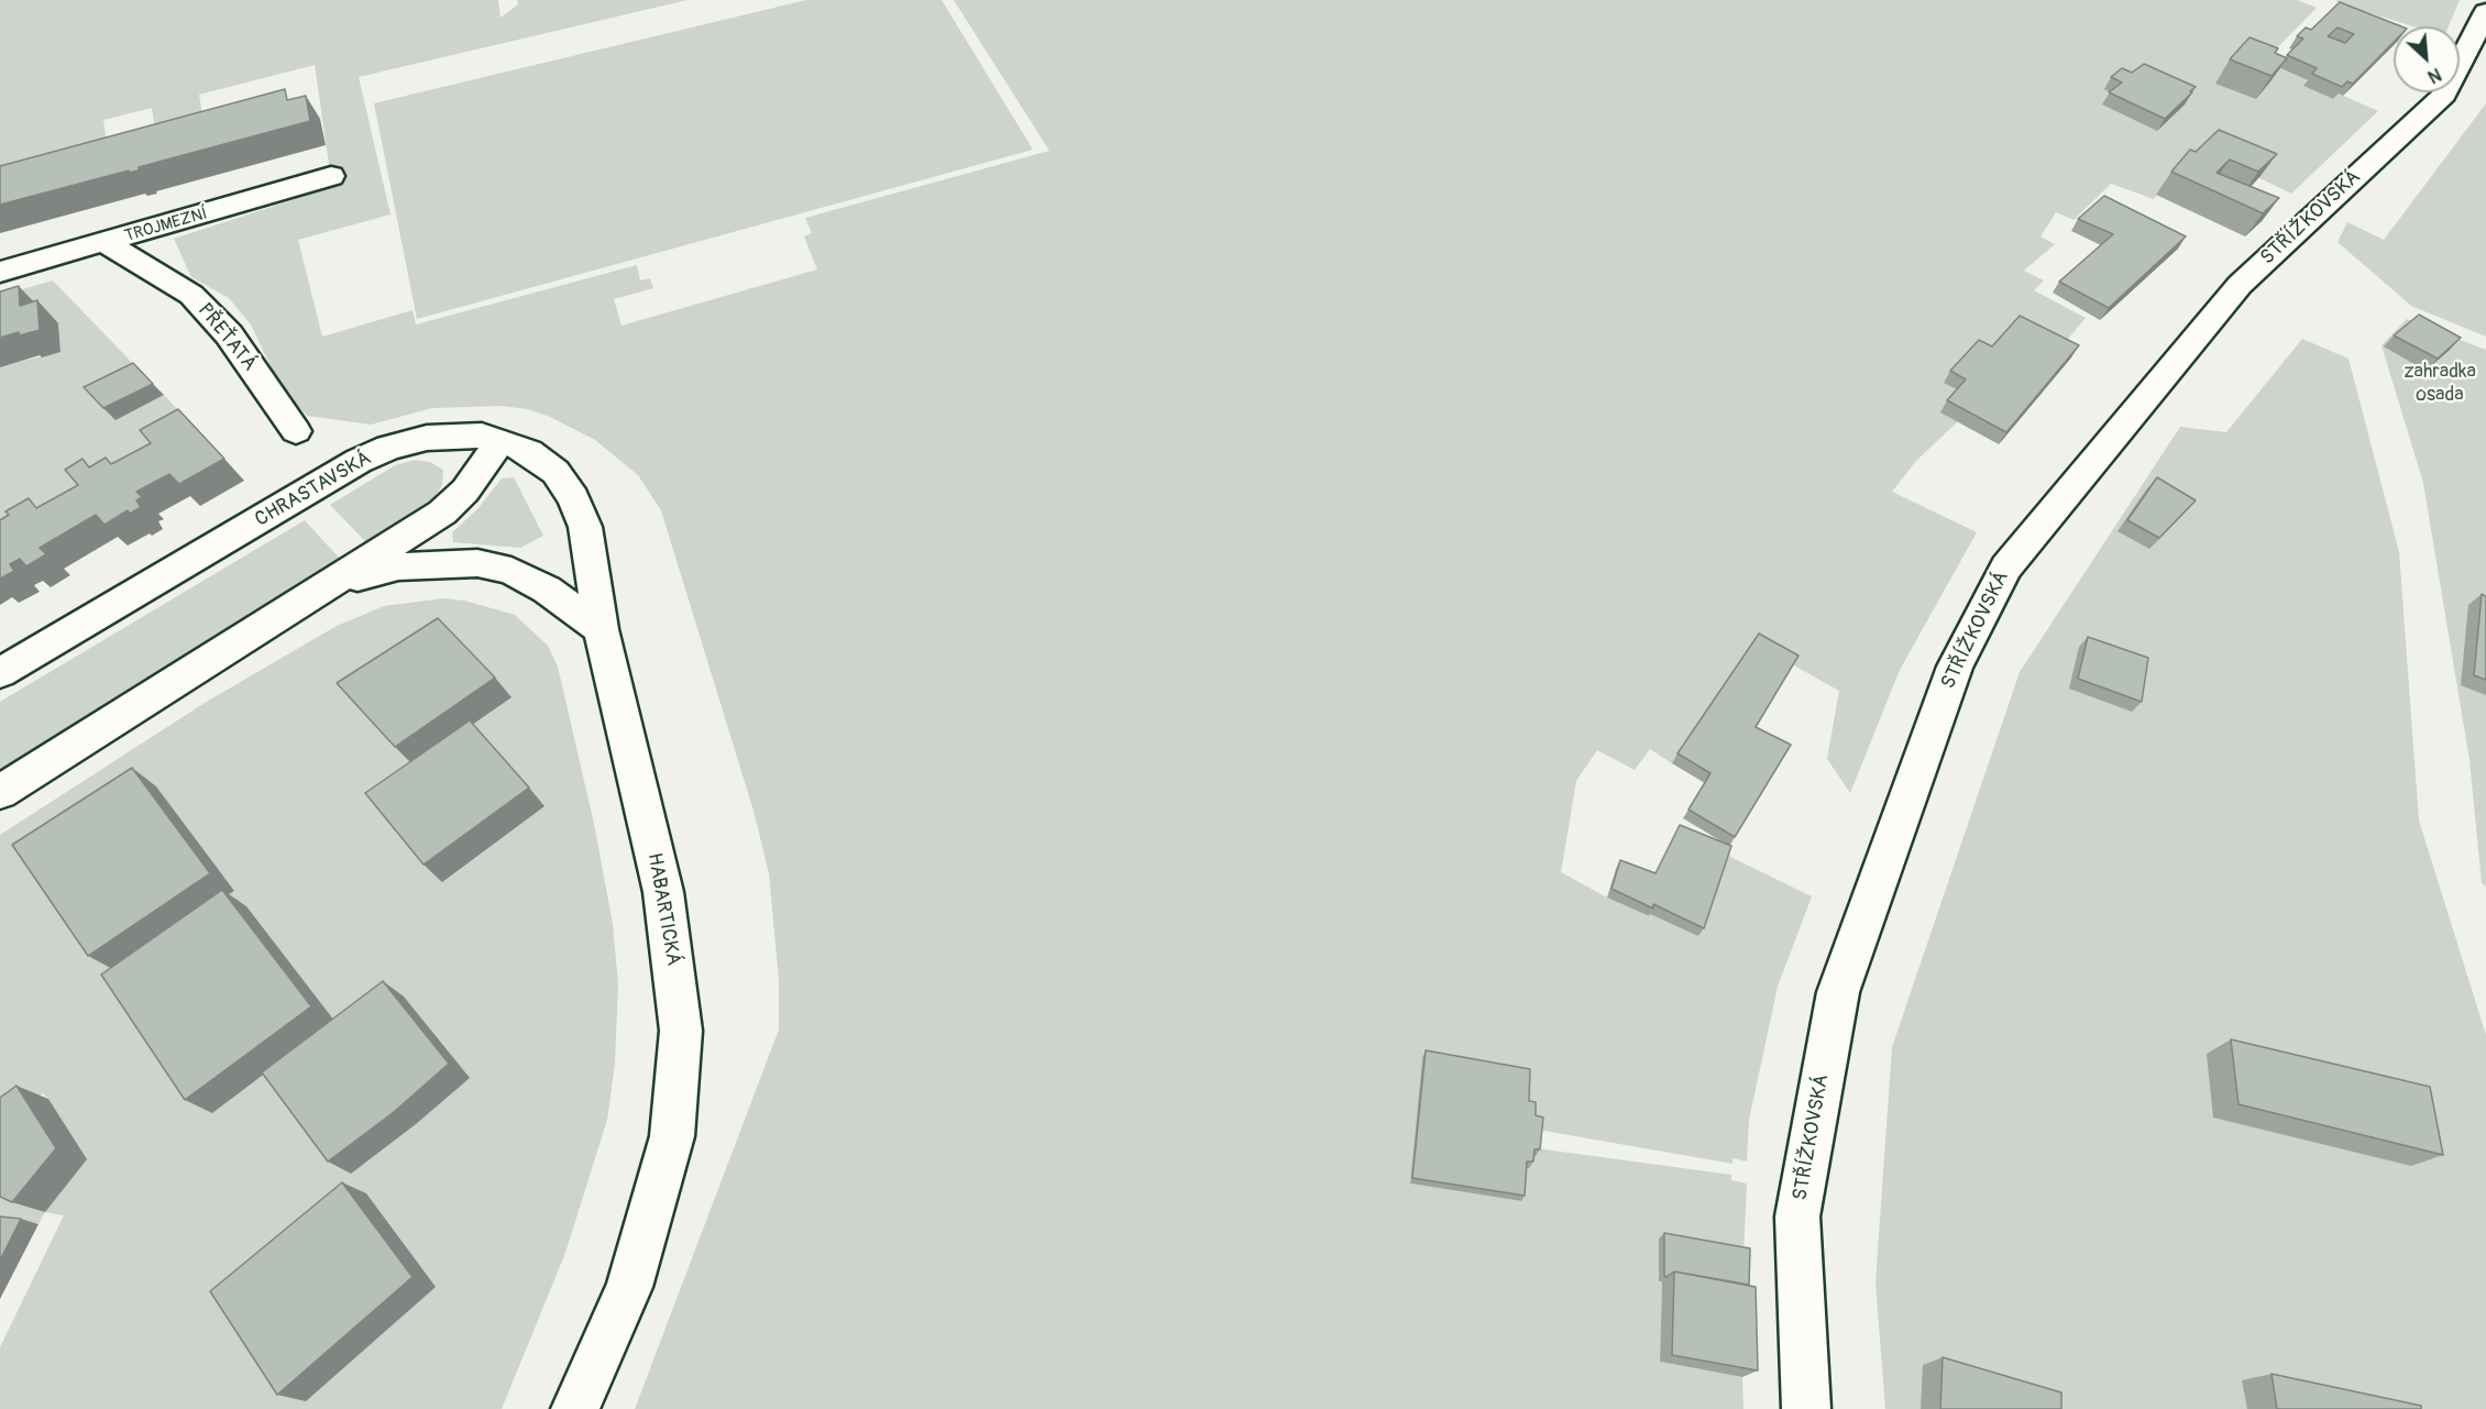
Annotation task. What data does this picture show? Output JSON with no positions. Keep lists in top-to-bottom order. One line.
{"streets":{"street":["STŘÍŽKOVSKÁ","TROJMEZNÍ","PŘEŤATÁ","CHRASTAVSKÁ","HABARTICKÁ"]},"crossings":[["TROJMEZNÍ","PŘEŤATÁ"],["CHRASTAVSKÁ","HABARTICKÁ"]],"parks":["zahradka osada"],"north":"bottom right"}
